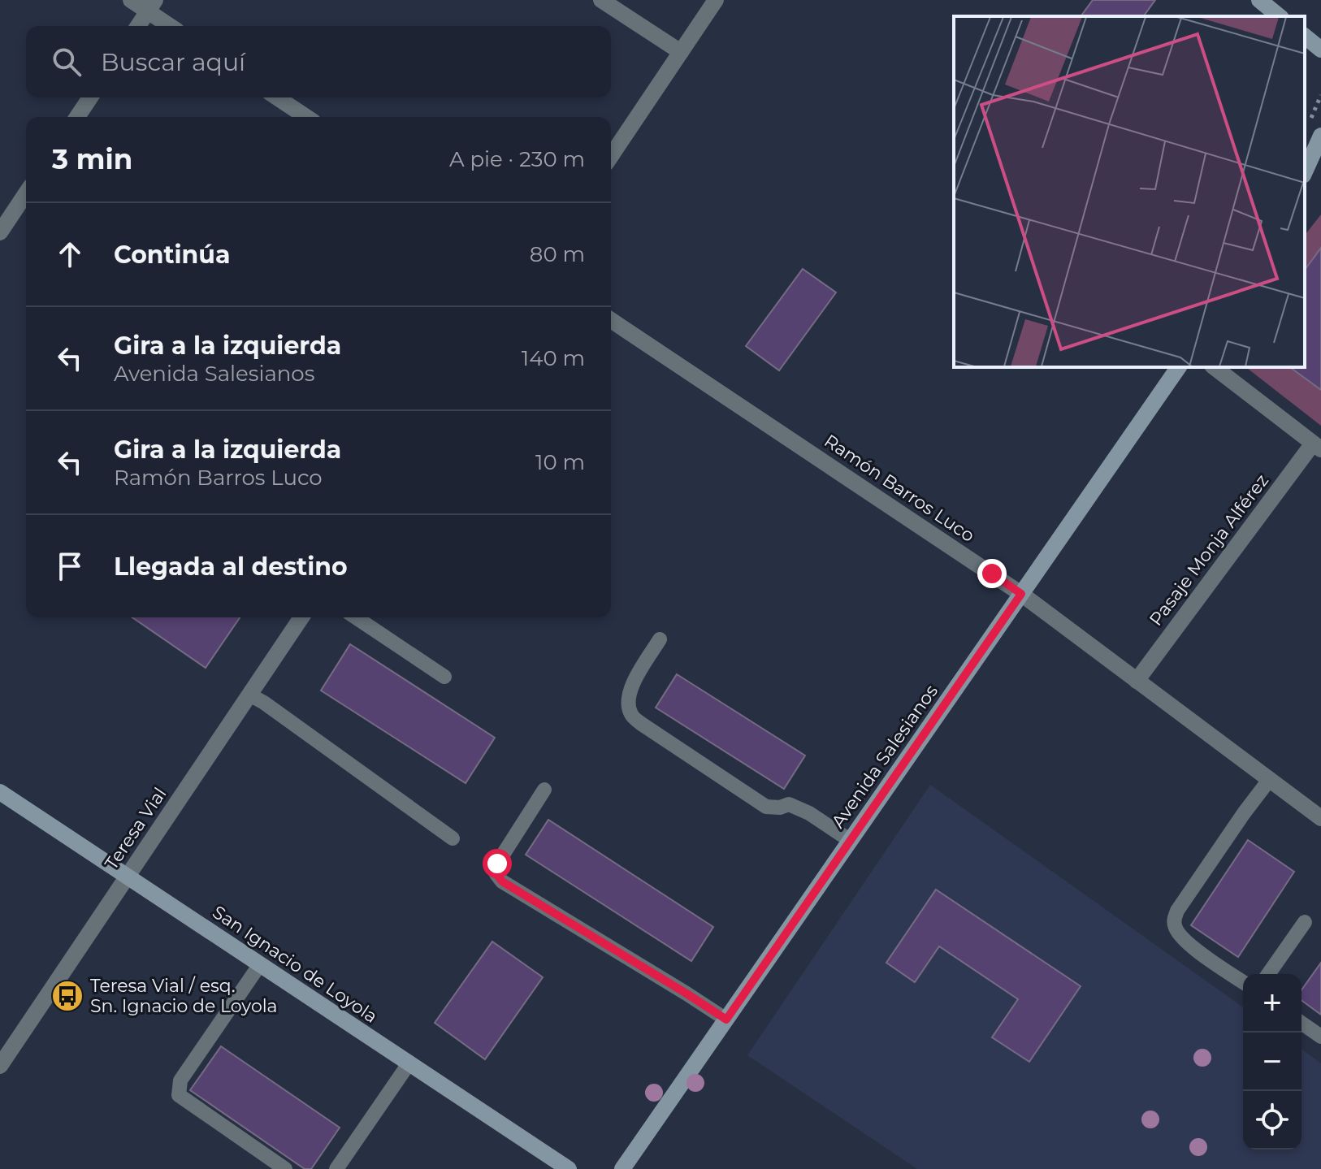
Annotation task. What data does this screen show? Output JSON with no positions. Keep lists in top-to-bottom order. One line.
{"streets":{"main road":["Avenida Salesianos","San Ignacio de Loyola"],"street":["Ramón Barros Luco","Pasaje Monja Alférez","Teresa Vial"]},"crossings":[["Ramón Barros Luco","Pasaje Monja Alférez"],["Ramón Barros Luco","Avenida Salesianos"],["Teresa Vial","San Ignacio de Loyola"]],"places":{"bus stop":["Teresa Vial / esq. Sn. Ignacio de Loyola"]},"page":{"search":"Buscar aquí","heading":["3 min","A pie · 230 m"],"list":[["Continúa","80 m"],["Gira a la izquierda","Avenida Salesianos","140 m"],["Gira a la izquierda","Ramón Barros Luco","10 m"],"Llegada al destino"],"map_buttons":["+","−"]}}
